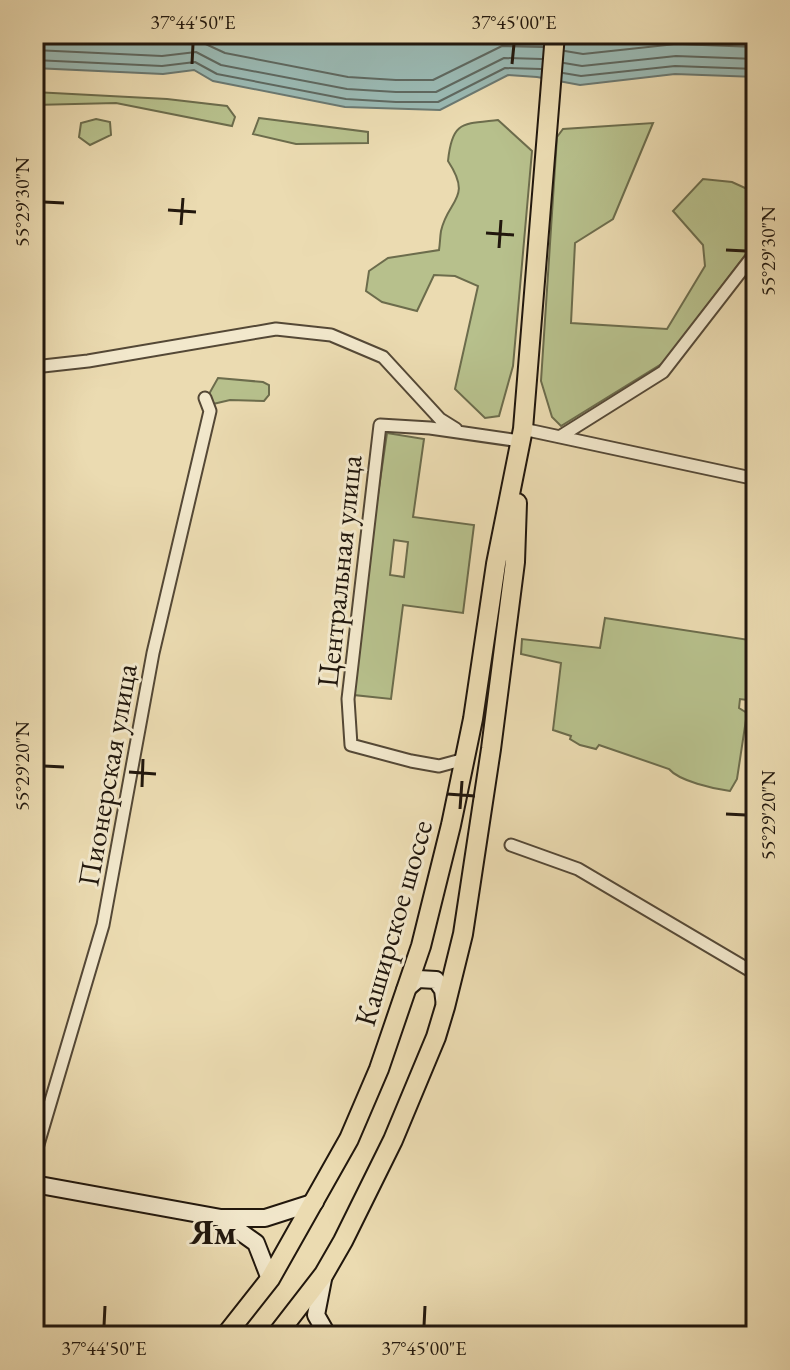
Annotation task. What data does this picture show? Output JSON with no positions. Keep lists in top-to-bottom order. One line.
{"streets":{"main road":["Каширское шоссе"],"street":["Центральная улица","Пионерская улица"]},"crossings":[["Центральная улица","Каширское шоссе"]],"districts":["Ям"],"coordinates":["37°44'50\"E","37°45'00\"E","55°29'30\"N","55°29'20\"N"]}
